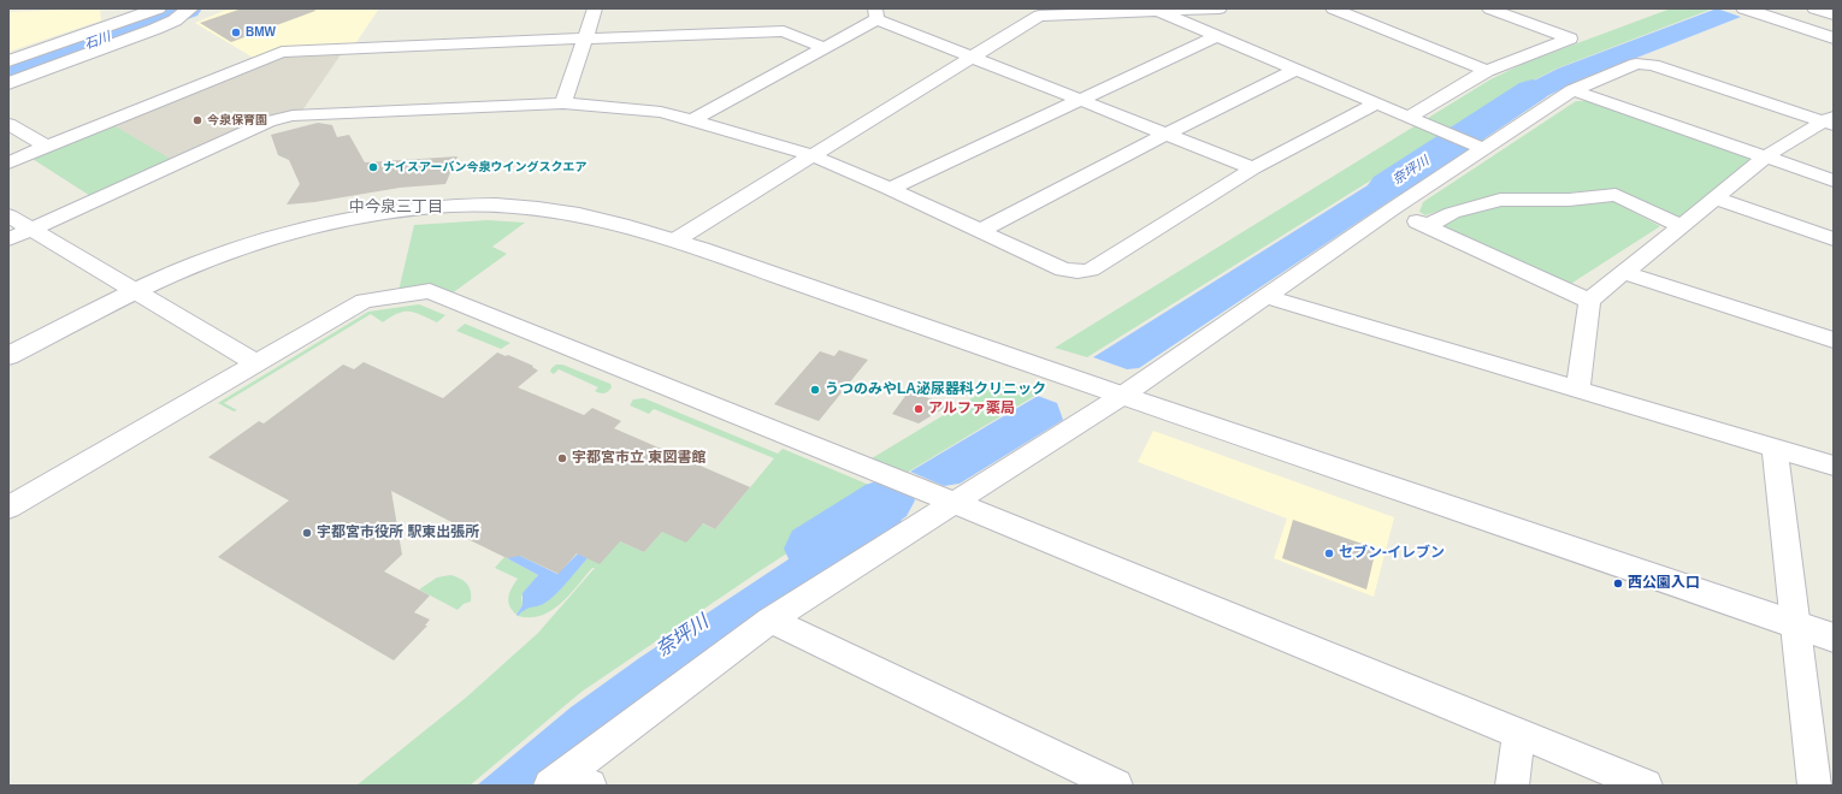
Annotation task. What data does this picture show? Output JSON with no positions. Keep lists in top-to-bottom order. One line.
{"districts":["中今泉三丁目"],"water":["石川","奈坪川"],"places":["BMW","今泉保育園","ナイスアーバン今泉ウイングスクエア","うつのみやLA泌尿器科クリニック","アルファ薬局","宇都宮市立 東図書館","宇都宮市役所 駅東出張所","セブン-イレブン","西公園入口"]}
